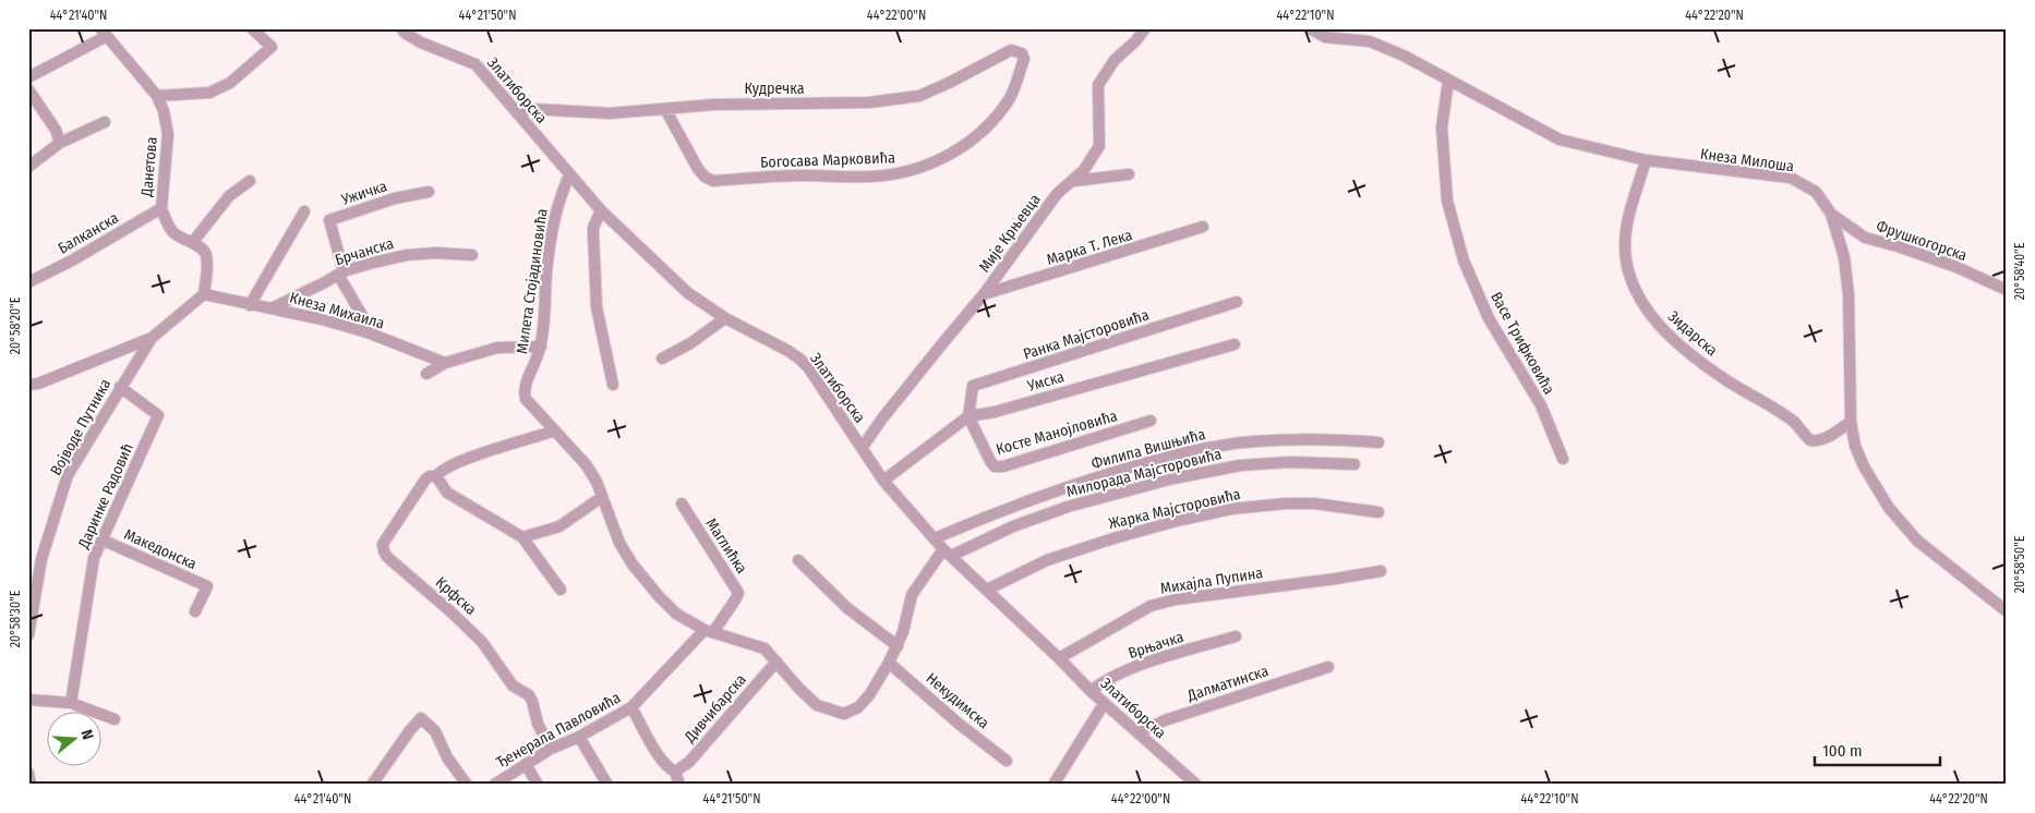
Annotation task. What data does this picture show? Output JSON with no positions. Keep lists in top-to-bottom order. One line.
{"streets":{"street":["Кудречка","Златиборска","Богосава Марковића","Кнеза Милоша","Данетова","Ужичка","Балканска","Мије Крњевца","Фрушкогорска","Марка Т. Лека","Брчанска","Милета Стојадиновића","Кнеза Михаила","Зидарска","Ранка Мајсторовића","Васе Трифковића","Умска","Војводе Путника","Косте Манојловића","Филипа Вишњића","Милорада Мајсторовића","Даринке Радовић","Жарка Мајсторовића","Маглићка","Македонска","Михајла Пупина","Крфска","Врњачка","Далматинска","Некудимска","Дивчибарска","Ђенерала Павловића"]},"crossings":[["Кудречка","Златиборска"],["Кудречка","Богосава Марковића"],["Златиборска","Мије Крњевца"],["Златиборска","Милета Стојадиновића"],["Златиборска","Умска"],["Златиборска","Филипа Вишњића"],["Златиборска","Милорада Мајсторовића"],["Златиборска","Жарка Мајсторовића"],["Златиборска","Михајла Пупина"],["Златиборска","Врњачка"],["Златиборска","Далматинска"],["Кнеза Милоша","Фрушкогорска"],["Кнеза Милоша","Зидарска"],["Кнеза Милоша","Васе Трифковића"],["Данетова","Балканска"],["Данетова","Војводе Путника"],["Ужичка","Брчанска"],["Мије Крњевца","Марка Т. Лека"],["Брчанска","Кнеза Михаила"],["Милета Стојадиновића","Крфска"],["Ранка Мајсторовића","Умска"],["Ранка Мајсторовића","Косте Манојловића"],["Умска","Косте Манојловића"],["Војводе Путника","Даринке Радовић"],["Даринке Радовић","Македонска"],["Маглићка","Ђенерала Павловића"],["Крфска","Ђенерала Павловића"]],"scale_bar":"100 m","north":"right","coordinates":["44°21'40\"N","44°21'50\"N","44°22'00\"N","44°22'10\"N","44°22'20\"N","20°58'40\"E","20°58'20\"E","20°58'50\"E","20°58'30\"E"]}
